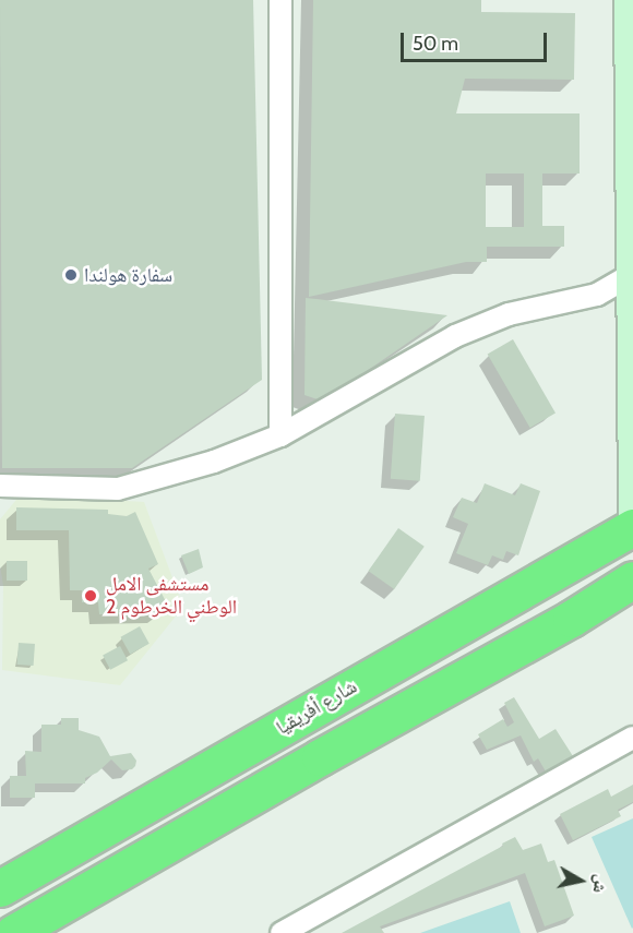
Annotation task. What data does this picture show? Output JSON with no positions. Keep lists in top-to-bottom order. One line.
{"streets":{"highway":["شارع أفريقيا"]},"places":["سفارة هولندا","مستشفى الامل الوطني الخرطوم 2"],"scale_bar":"50 m","north":"right"}
